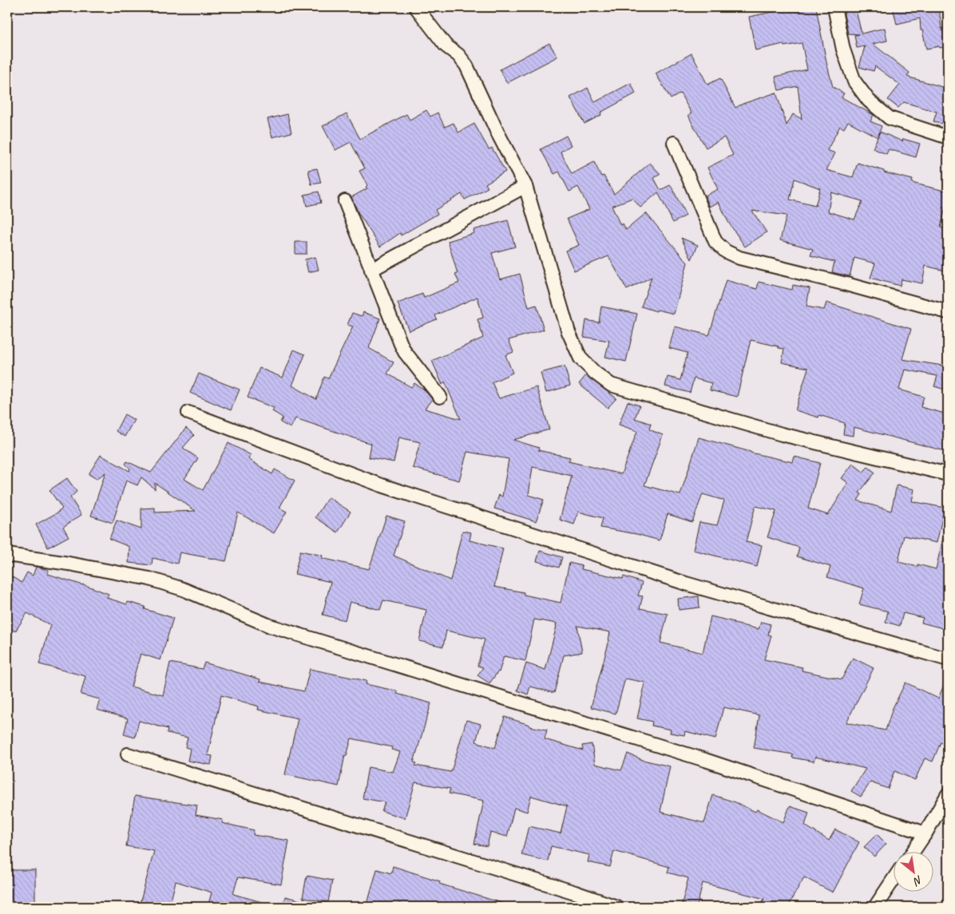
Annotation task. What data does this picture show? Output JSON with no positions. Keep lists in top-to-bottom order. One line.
{"north":"bottom right"}
